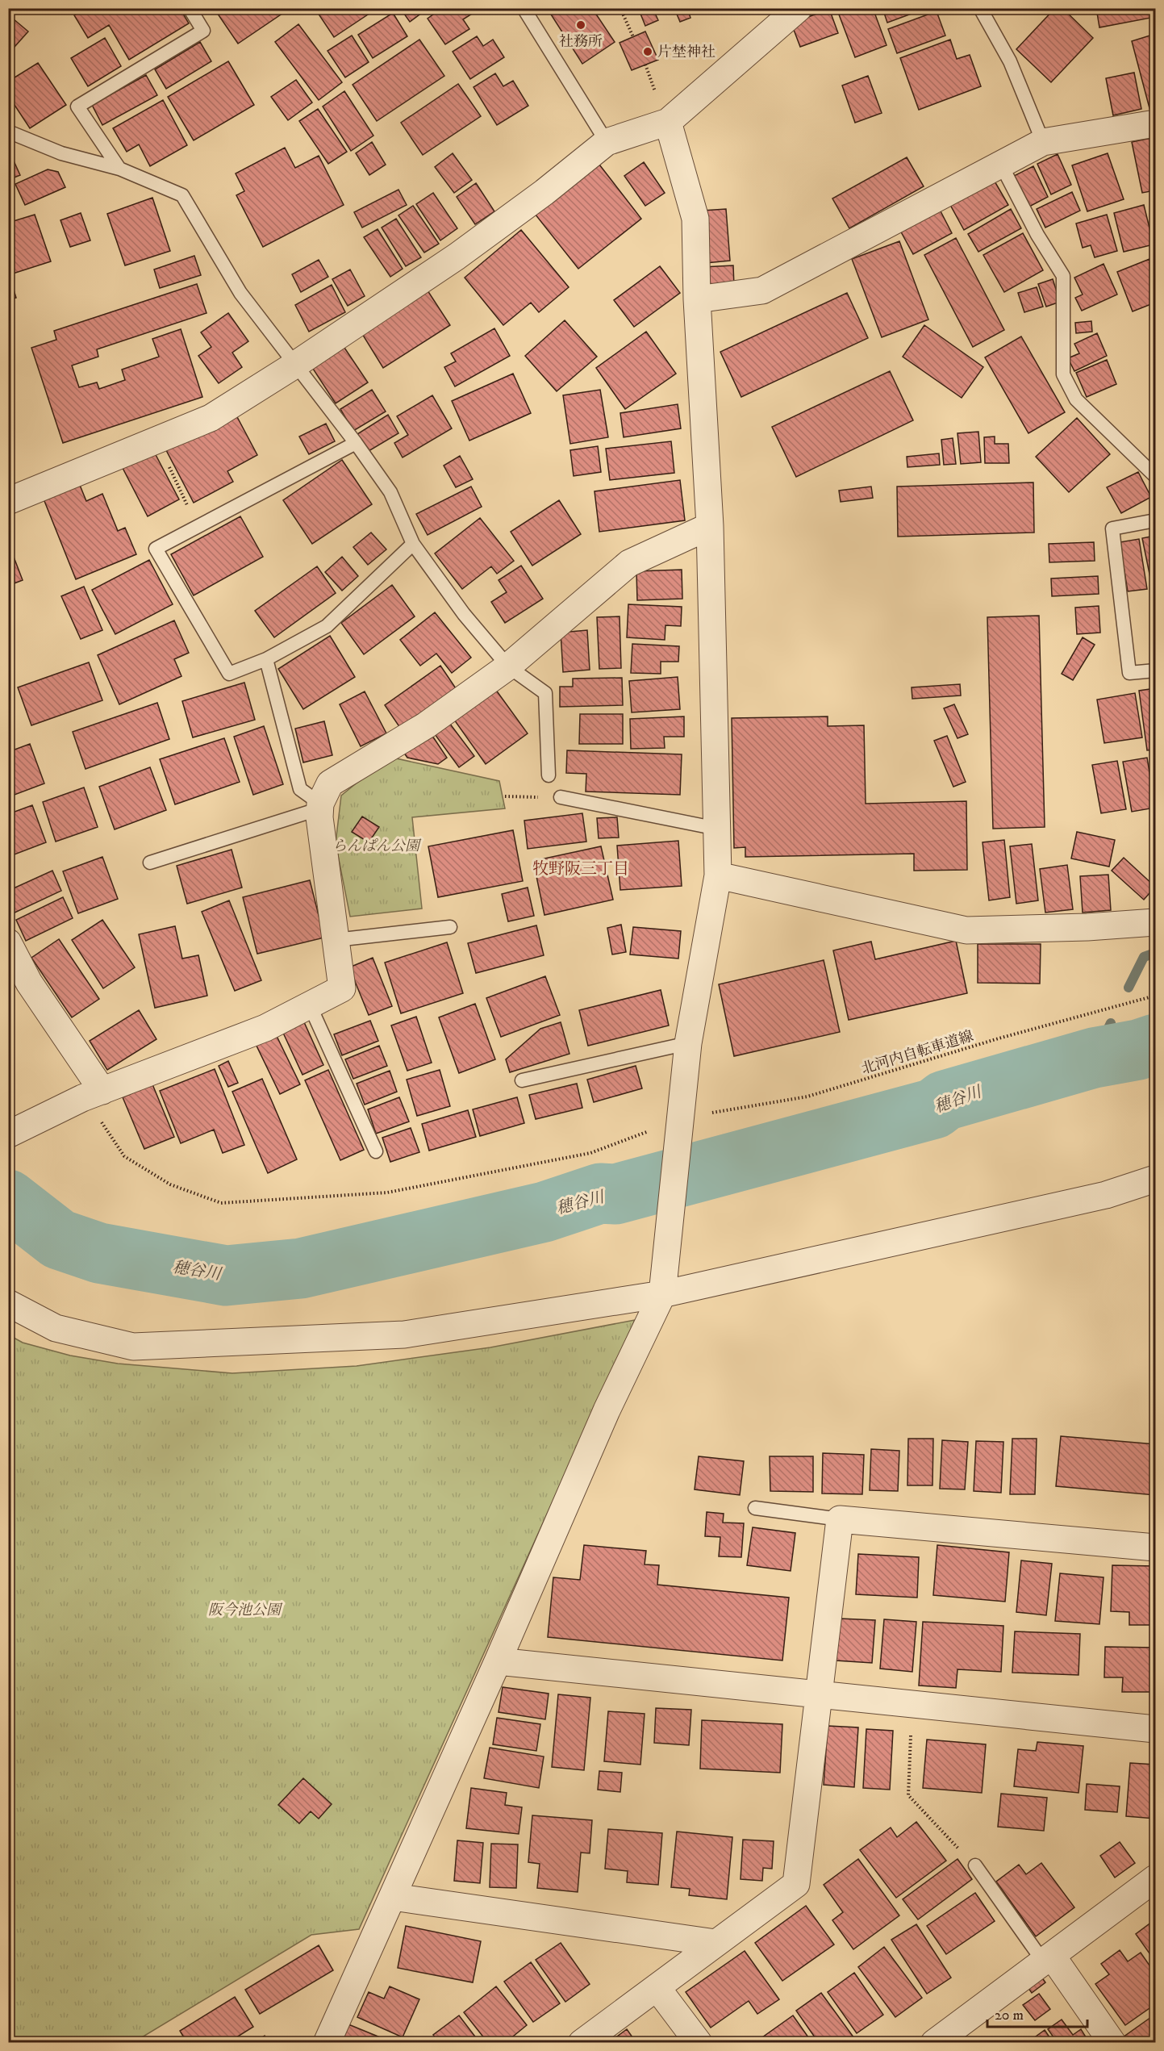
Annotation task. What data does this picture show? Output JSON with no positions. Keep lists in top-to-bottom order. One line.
{"streets":{"path":["北河内自転車道線"]},"districts":["牧野阪三丁目"],"water":["穂谷川"],"parks":["らんぱん公園","阪今池公園"],"places":["社務所","片埜神社"],"scale_bar":"20 m"}
